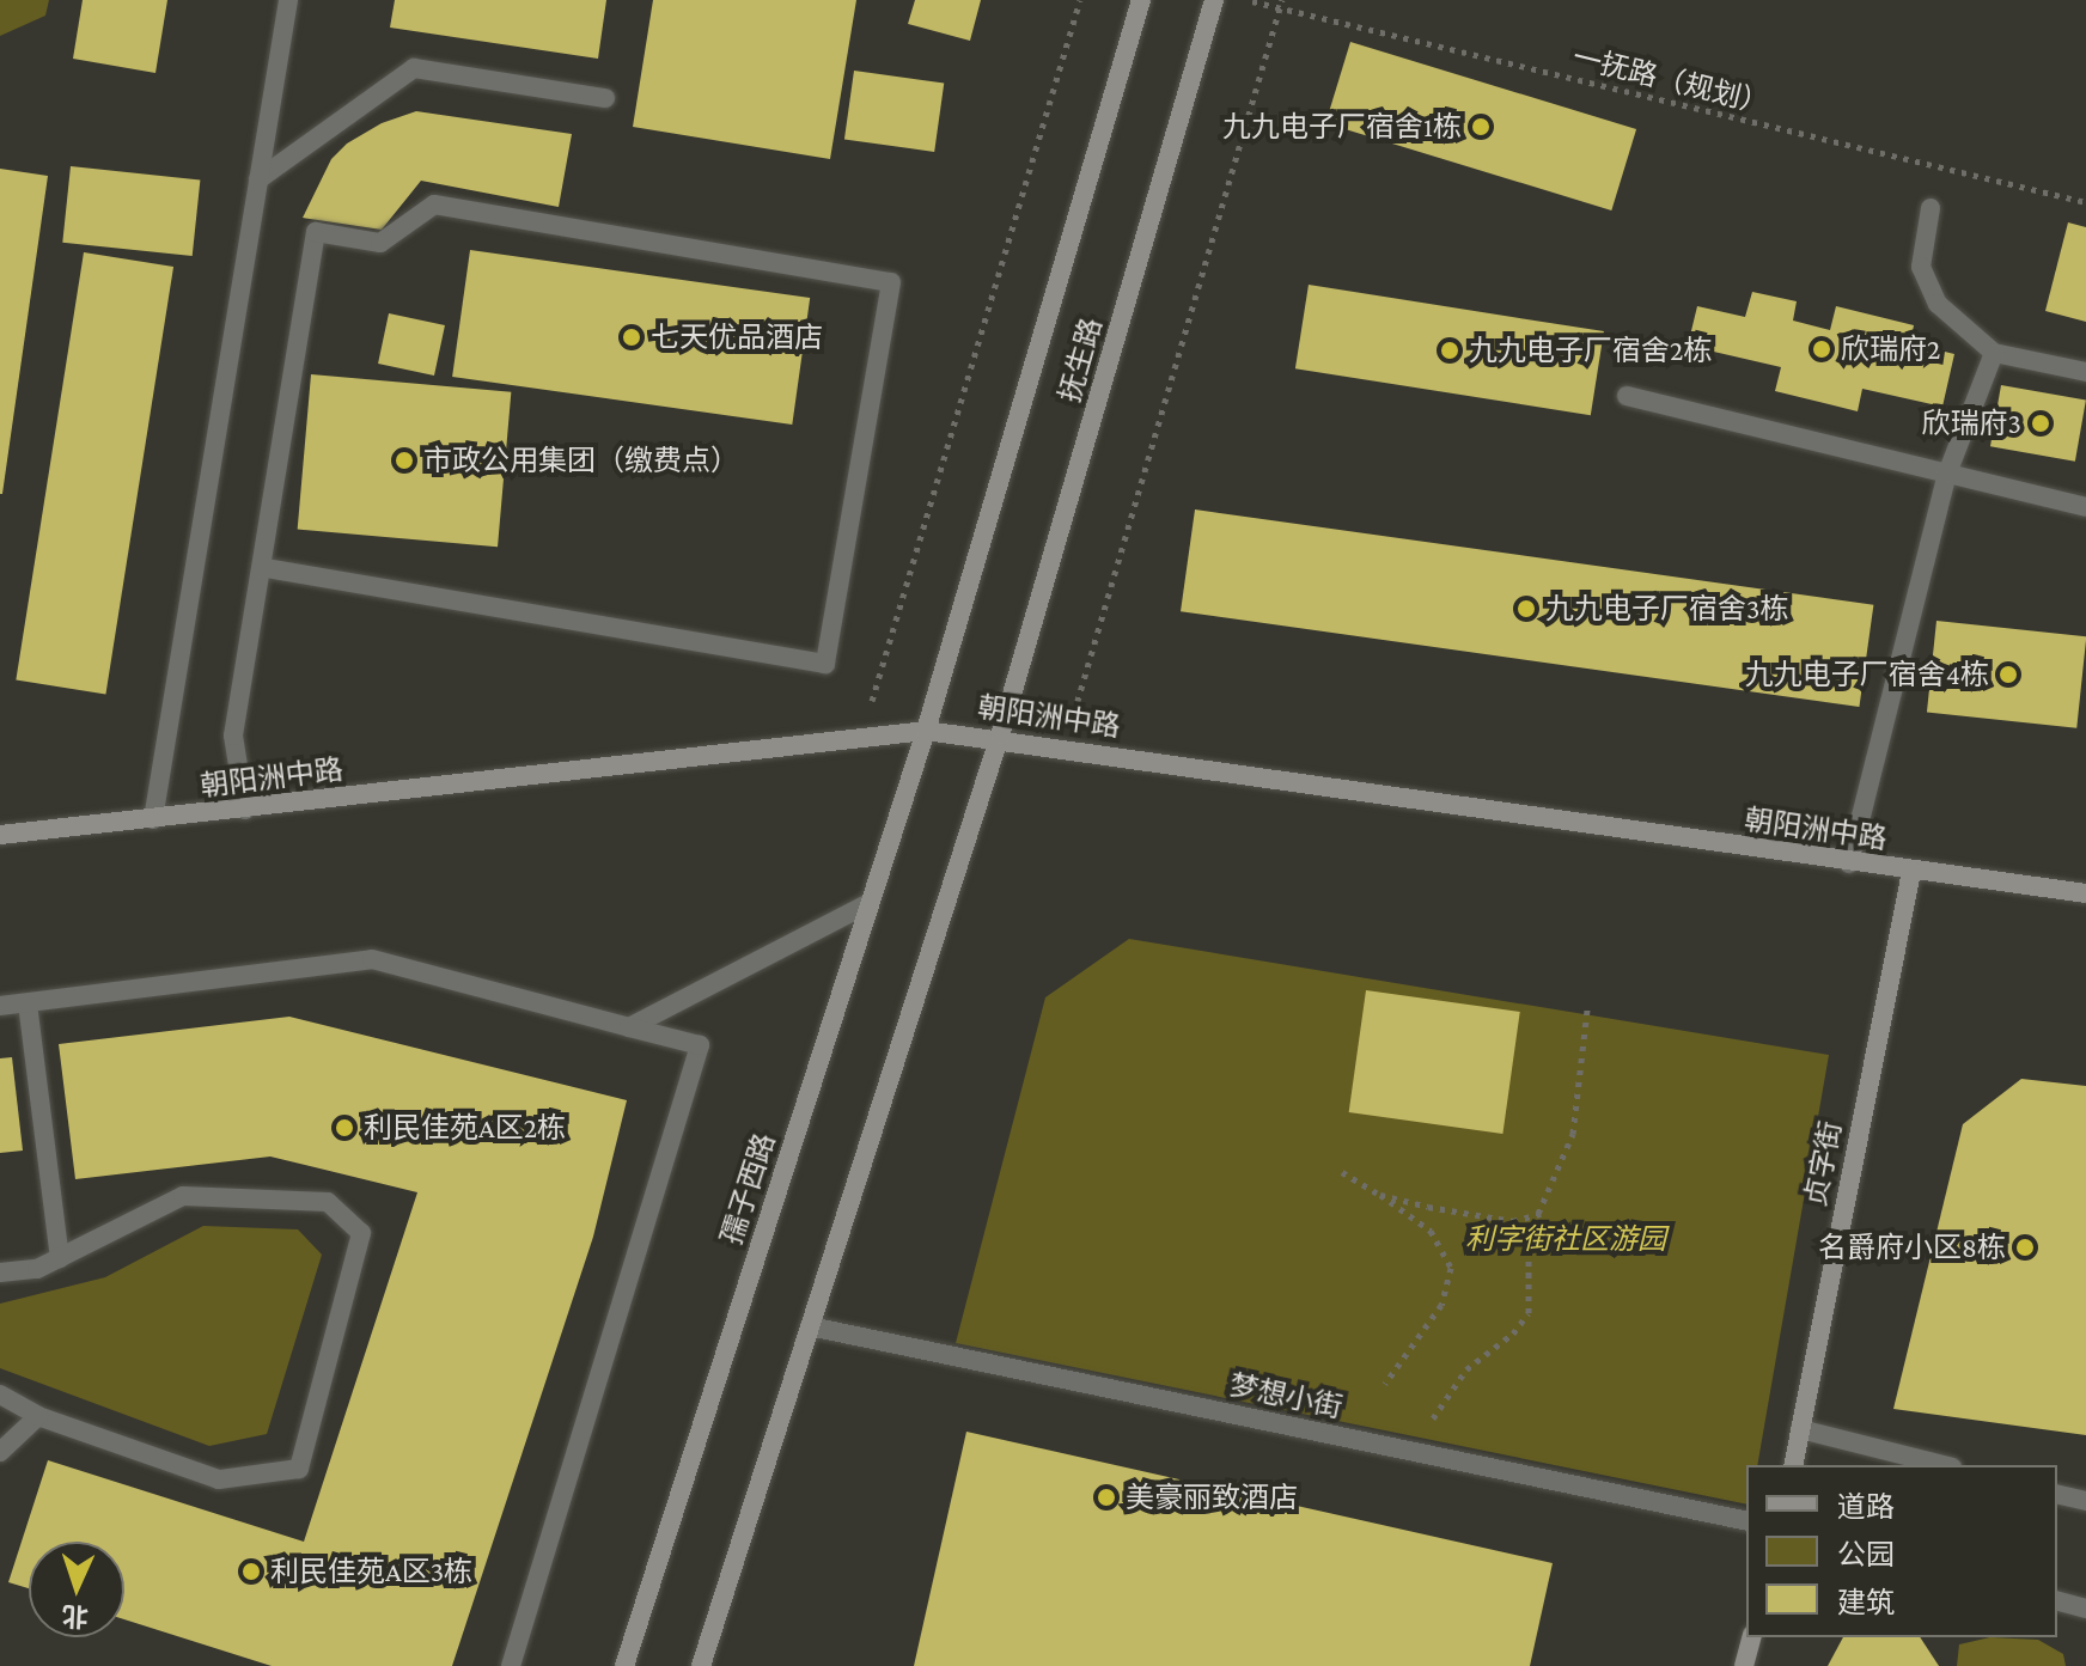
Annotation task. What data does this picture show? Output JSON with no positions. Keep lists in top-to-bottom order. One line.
{"streets":{"main road":["抚生路","朝阳洲中路","贞字街","孺子西路"],"street":["梦想小街"],"path":["一抚路（规划）"]},"crossings":[["抚生路","朝阳洲中路"],["抚生路","孺子西路"],["朝阳洲中路","贞字街"],["朝阳洲中路","孺子西路"]],"parks":["利字街社区游园"],"places":["九九电子厂宿舍1栋","七天优品酒店","欣瑞府2","九九电子厂宿舍2栋","欣瑞府3","市政公用集团（缴费点）","九九电子厂宿舍3栋","九九电子厂宿舍4栋","利民佳苑A区2栋","名爵府小区8栋","美豪丽致酒店","利民佳苑A区3栋"],"legend":["道路","公园","建筑"],"north":"bottom"}
